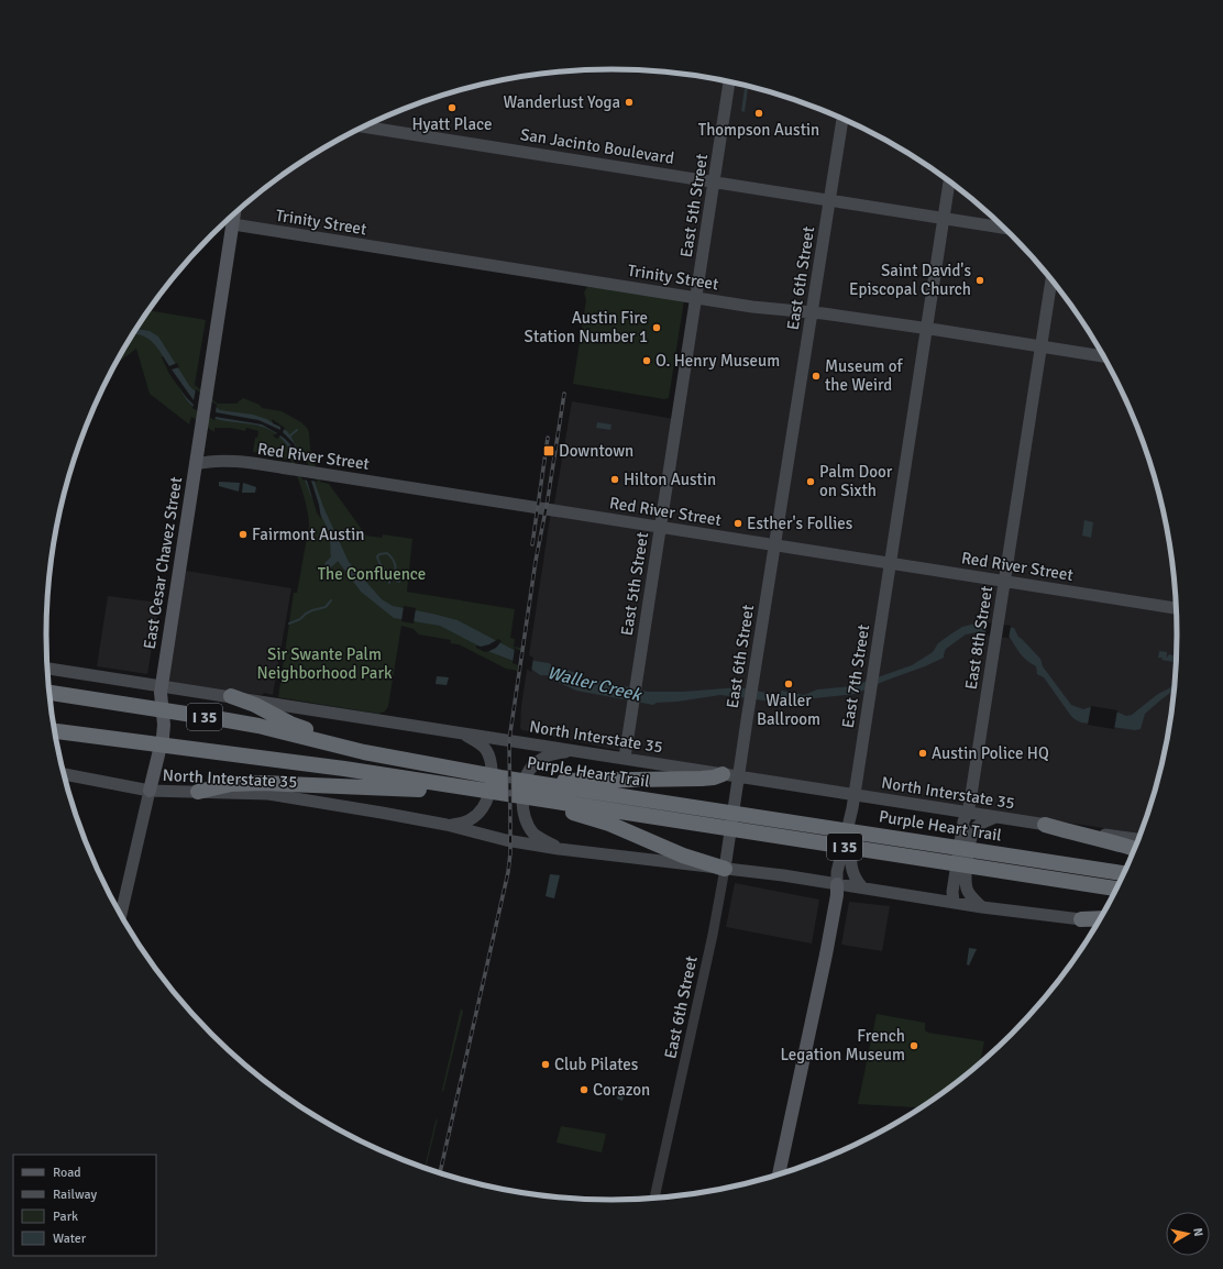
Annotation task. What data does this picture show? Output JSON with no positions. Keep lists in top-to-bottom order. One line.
{"streets":{"highway":["I 35","Purple Heart Trail"],"main road":["San Jacinto Boulevard","East 5th Street","Trinity Street","East 6th Street","Red River Street","East Cesar Chavez Street","East 8th Street","East 7th Street","North Interstate 35"]},"crossings":[["San Jacinto Boulevard","East 5th Street"],["San Jacinto Boulevard","East 6th Street"],["San Jacinto Boulevard","East 7th Street"],["East 5th Street","Trinity Street"],["East 5th Street","Red River Street"],["East 5th Street","North Interstate 35"],["Trinity Street","East 6th Street"],["Trinity Street","East Cesar Chavez Street"],["Trinity Street","East 8th Street"],["Trinity Street","East 7th Street"],["East 6th Street","Red River Street"],["East 6th Street","North Interstate 35"],["Red River Street","East Cesar Chavez Street"],["Red River Street","East 8th Street"],["Red River Street","East 7th Street"],["East Cesar Chavez Street","North Interstate 35"],["East 8th Street","North Interstate 35"],["East 7th Street","North Interstate 35"],["I 35","Purple Heart Trail"]],"water":["Waller Creek"],"parks":["The Confluence","Sir Swante Palm Neighborhood Park"],"places":{"other":["Wanderlust Yoga","Hyatt Place","Thompson Austin","Saint David's Episcopal Church","Austin Fire Station Number 1","O. Henry Museum","Museum of the Weird","Hilton Austin","Palm Door on Sixth","Esther's Follies","Fairmont Austin","Waller Ballroom","Austin Police HQ","French Legation Museum","Club Pilates","Corazon"],"transit":["Downtown"]},"legend":["Road","Railway","Park","Water"],"north":"right"}
